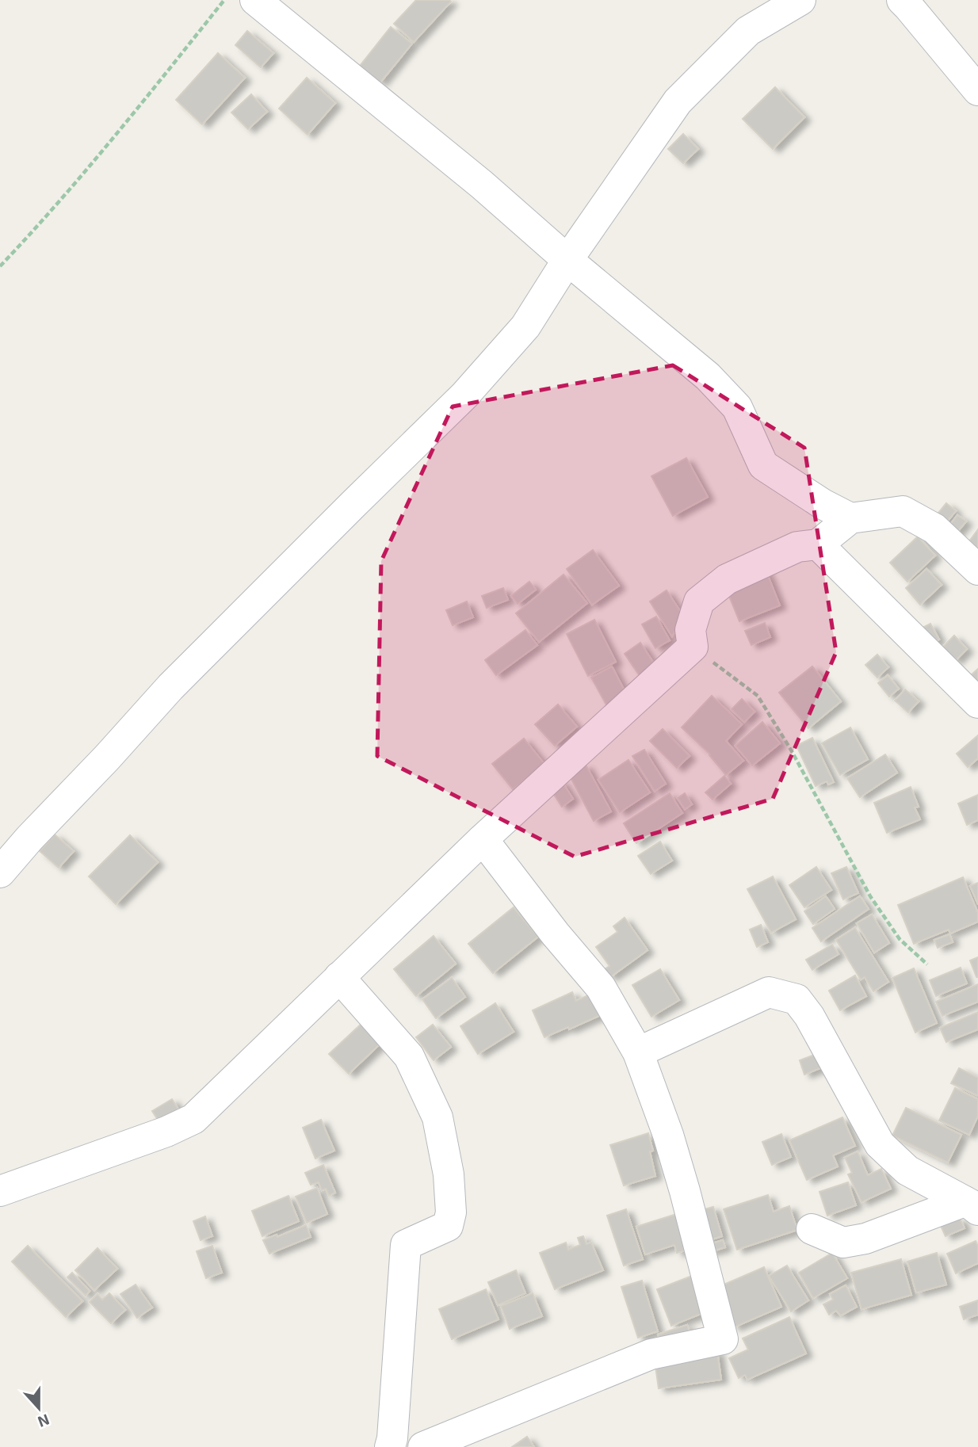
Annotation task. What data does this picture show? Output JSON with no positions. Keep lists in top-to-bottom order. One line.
{"north":"bottom"}
